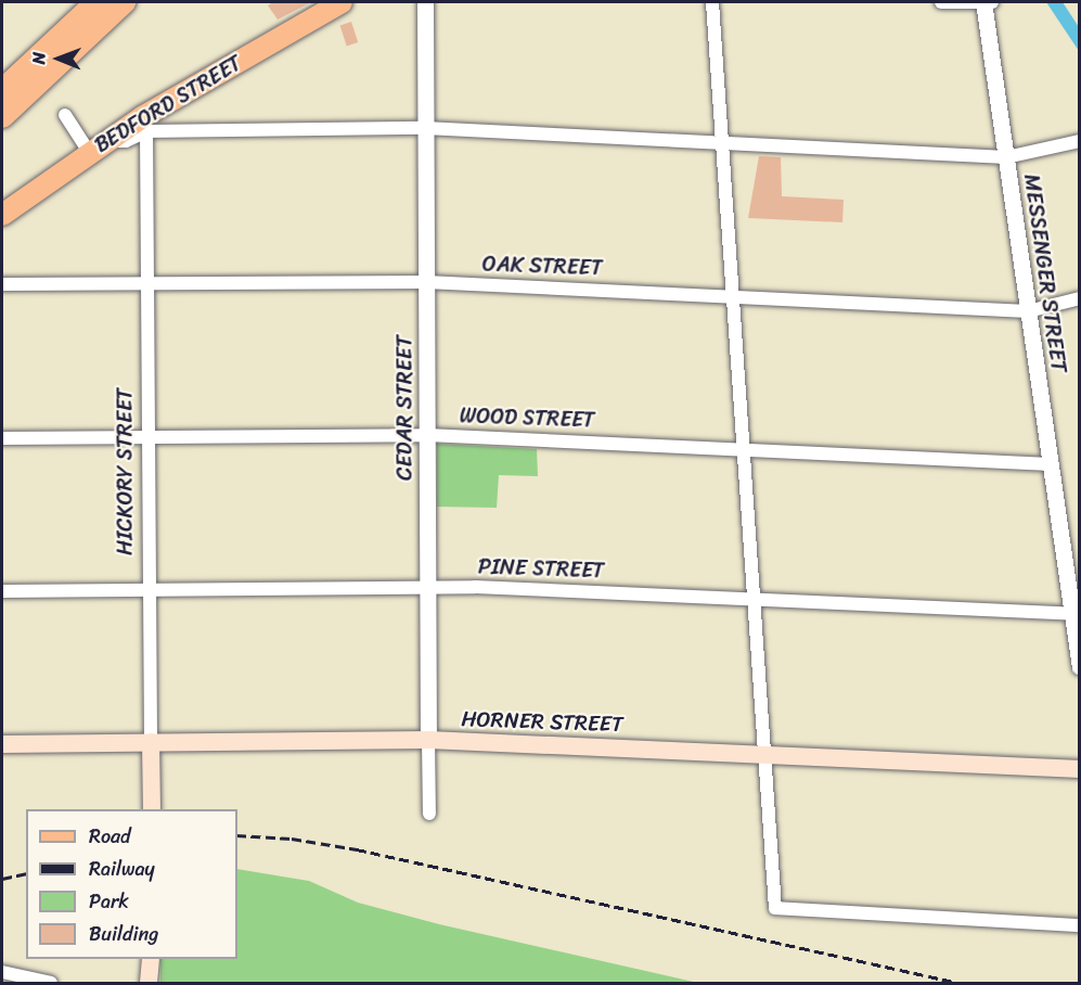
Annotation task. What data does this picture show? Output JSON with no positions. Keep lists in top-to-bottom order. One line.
{"streets":{"main road":["BEDFORD STREET","HICKORY STREET","HORNER STREET"],"street":["OAK STREET","MESSENGER STREET","CEDAR STREET","WOOD STREET","PINE STREET"]},"crossings":[["OAK STREET","MESSENGER STREET"],["OAK STREET","CEDAR STREET"],["OAK STREET","HICKORY STREET"],["MESSENGER STREET","WOOD STREET"],["MESSENGER STREET","PINE STREET"],["CEDAR STREET","WOOD STREET"],["CEDAR STREET","PINE STREET"],["CEDAR STREET","HORNER STREET"],["WOOD STREET","HICKORY STREET"],["HICKORY STREET","PINE STREET"],["HICKORY STREET","HORNER STREET"]],"legend":["Road","Railway","Park","Building"],"north":"left"}
